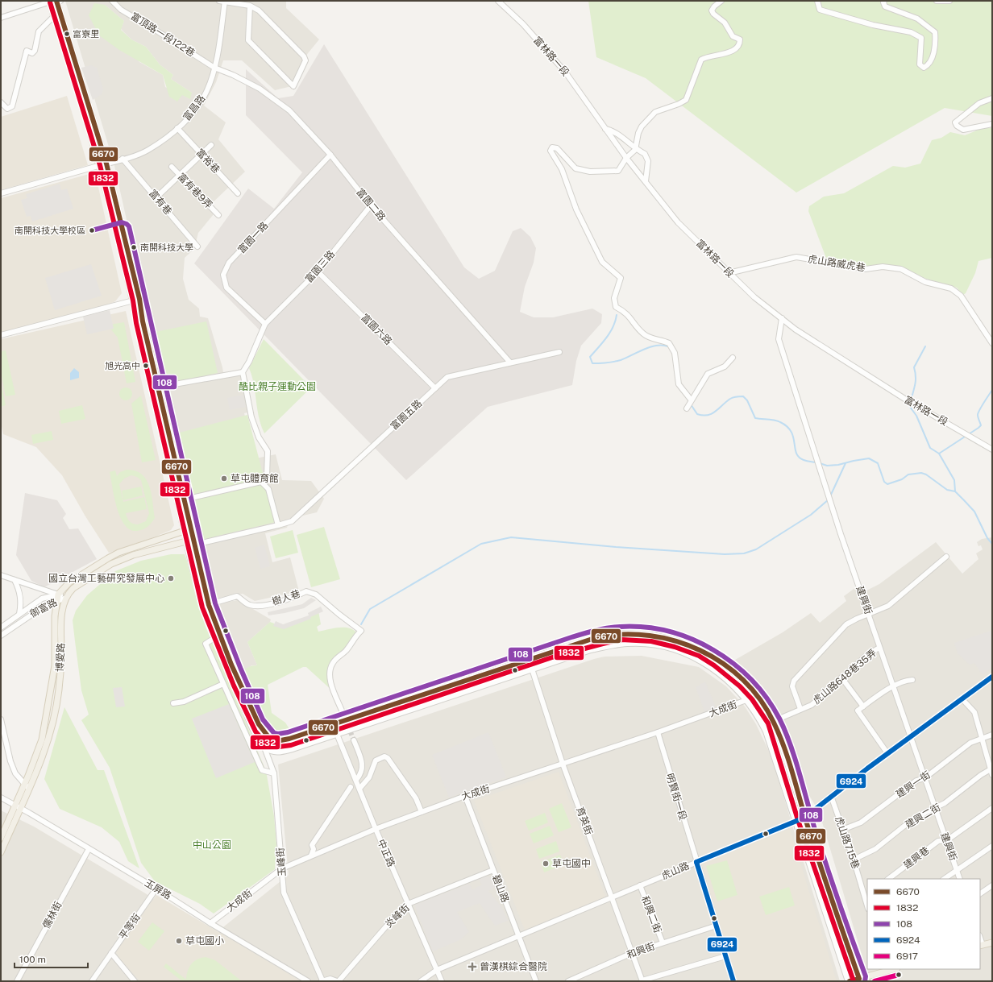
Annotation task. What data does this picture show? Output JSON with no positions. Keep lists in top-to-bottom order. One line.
{"streets":{"main road":["博愛路"],"street":["富頂路一段122巷","富林路一段","富昌路","富裕巷","富有巷9弄","富有巷","富園二路","富園一路","虎山路威虎巷","富園三路","富園六路","富園五路","樹人巷","建興街","御富路","虎山路648巷35弄","大成街","建興一街","明賢街一段","建興二街","育英街","虎山路715巷","中正路","建興巷","玉峰街","虎山路","碧山路","玉屏路","和興二街","儒林街","炎峰街","平等街","和興街"]},"crossings":[["富頂路一段122巷","富昌路"],["富頂路一段122巷","富園二路"],["富林路一段","虎山路威虎巷"],["富林路一段","建興街"],["富昌路","富裕巷"],["富昌路","富有巷"],["富昌路","富園二路"],["富園二路","富園一路"],["富園二路","富園三路"],["富園二路","富園五路"],["富園一路","富園三路"],["富園三路","富園六路"],["富園六路","富園五路"],["建興街","虎山路648巷35弄"],["建興街","建興一街"],["建興街","建興二街"],["建興街","建興巷"],["建興街","虎山路"],["御富路","博愛路"],["博愛路","玉屏路"],["大成街","明賢街一段"],["大成街","育英街"],["大成街","中正路"],["大成街","玉峰街"],["大成街","碧山路"],["大成街","玉屏路"],["建興一街","虎山路715巷"],["明賢街一段","虎山路"],["明賢街一段","和興街"],["建興二街","虎山路715巷"],["育英街","虎山路"],["育英街","和興街"],["虎山路715巷","虎山路"],["中正路","虎山路"],["中正路","炎峰街"],["虎山路","碧山路"],["虎山路","和興二街"],["碧山路","炎峰街"],["玉屏路","儒林街"],["玉屏路","平等街"],["和興二街","和興街"]],"parks":["酷比親子運動公園","中山公園"],"places":{"other":["富寮里","南開科技大學校區","南開科技大學","旭光高中","草屯體育館","國立台灣工藝研究發展中心","草屯國中","草屯國小"],"health":["曾漢棋綜合醫院"]},"lines":["transit line 6670","transit line 1832","transit line 108","transit line 6924","transit line 6917"],"legend":["6670","1832","108","6924","6917"],"scale_bar":"100 m"}
